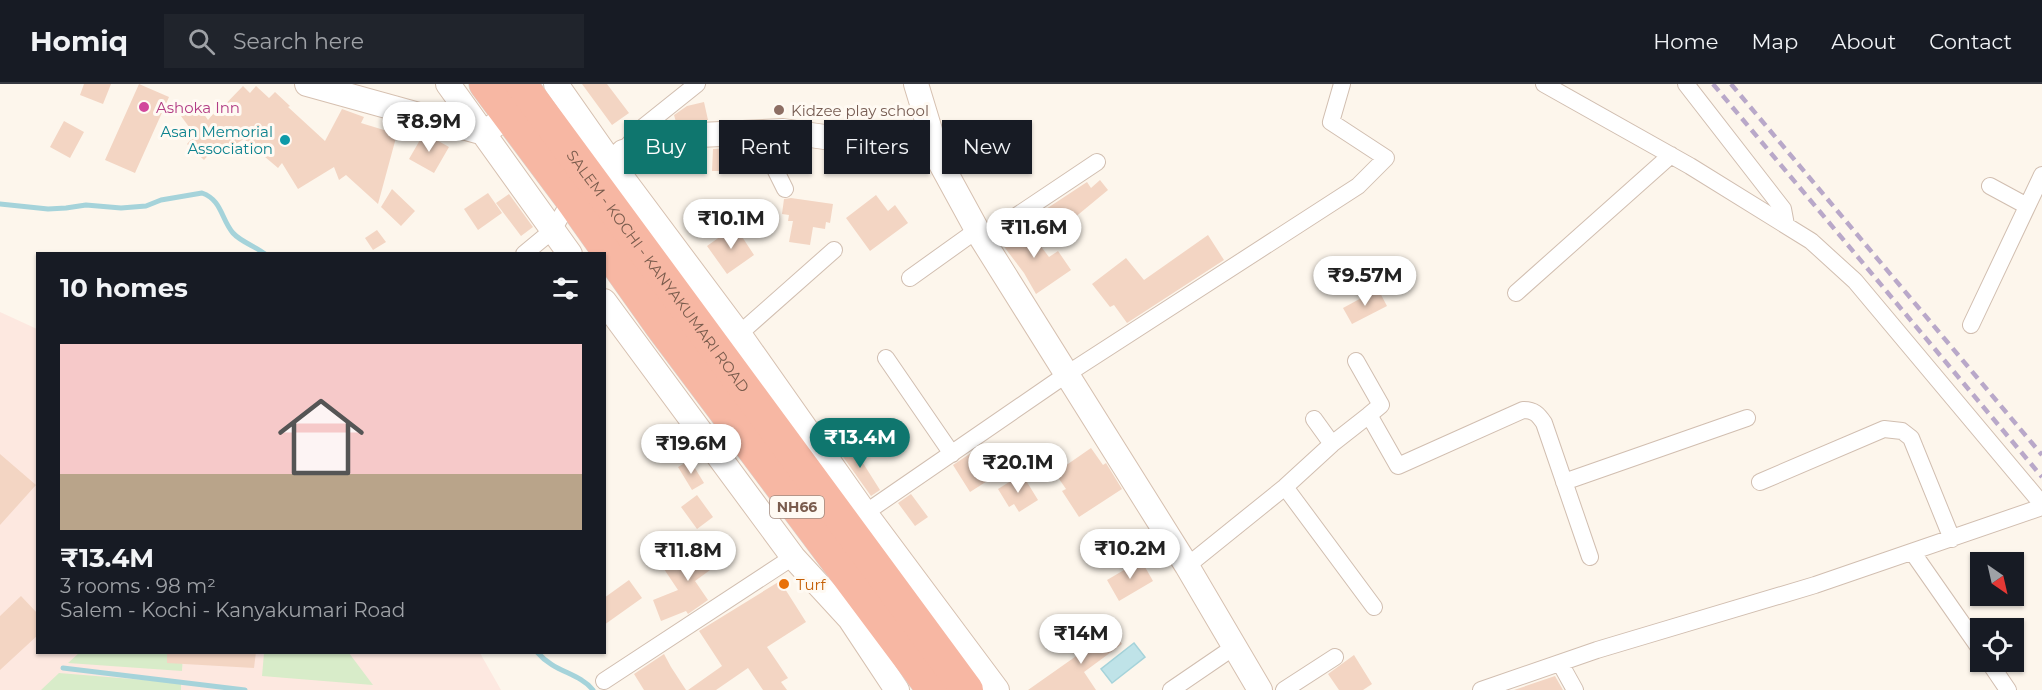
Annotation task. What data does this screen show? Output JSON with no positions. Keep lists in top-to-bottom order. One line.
{"streets":{"highway":["SALEM - KOCHI - KANYAKUMARI ROAD","NH66"]},"places":["Ashoka Inn","Kidzee play school","Asan Memorial Association","Turf"],"north":"bottom right","page":{"header":"Homiq","search":"Search here","nav":["Home","Map","About","Contact"],"price":["₹8.9M","₹10.1M","₹11.6M","₹9.57M","₹13.4M","₹19.6M","₹20.1M","₹10.2M","₹11.8M","₹14M"],"chip":["Buy","Rent","Filters","New"],"heading":"10 homes","list":[{"name":"₹13.4M","note":"3 rooms · 98 m² · Salem - Kochi - Kanyakumari Road"}]}}
